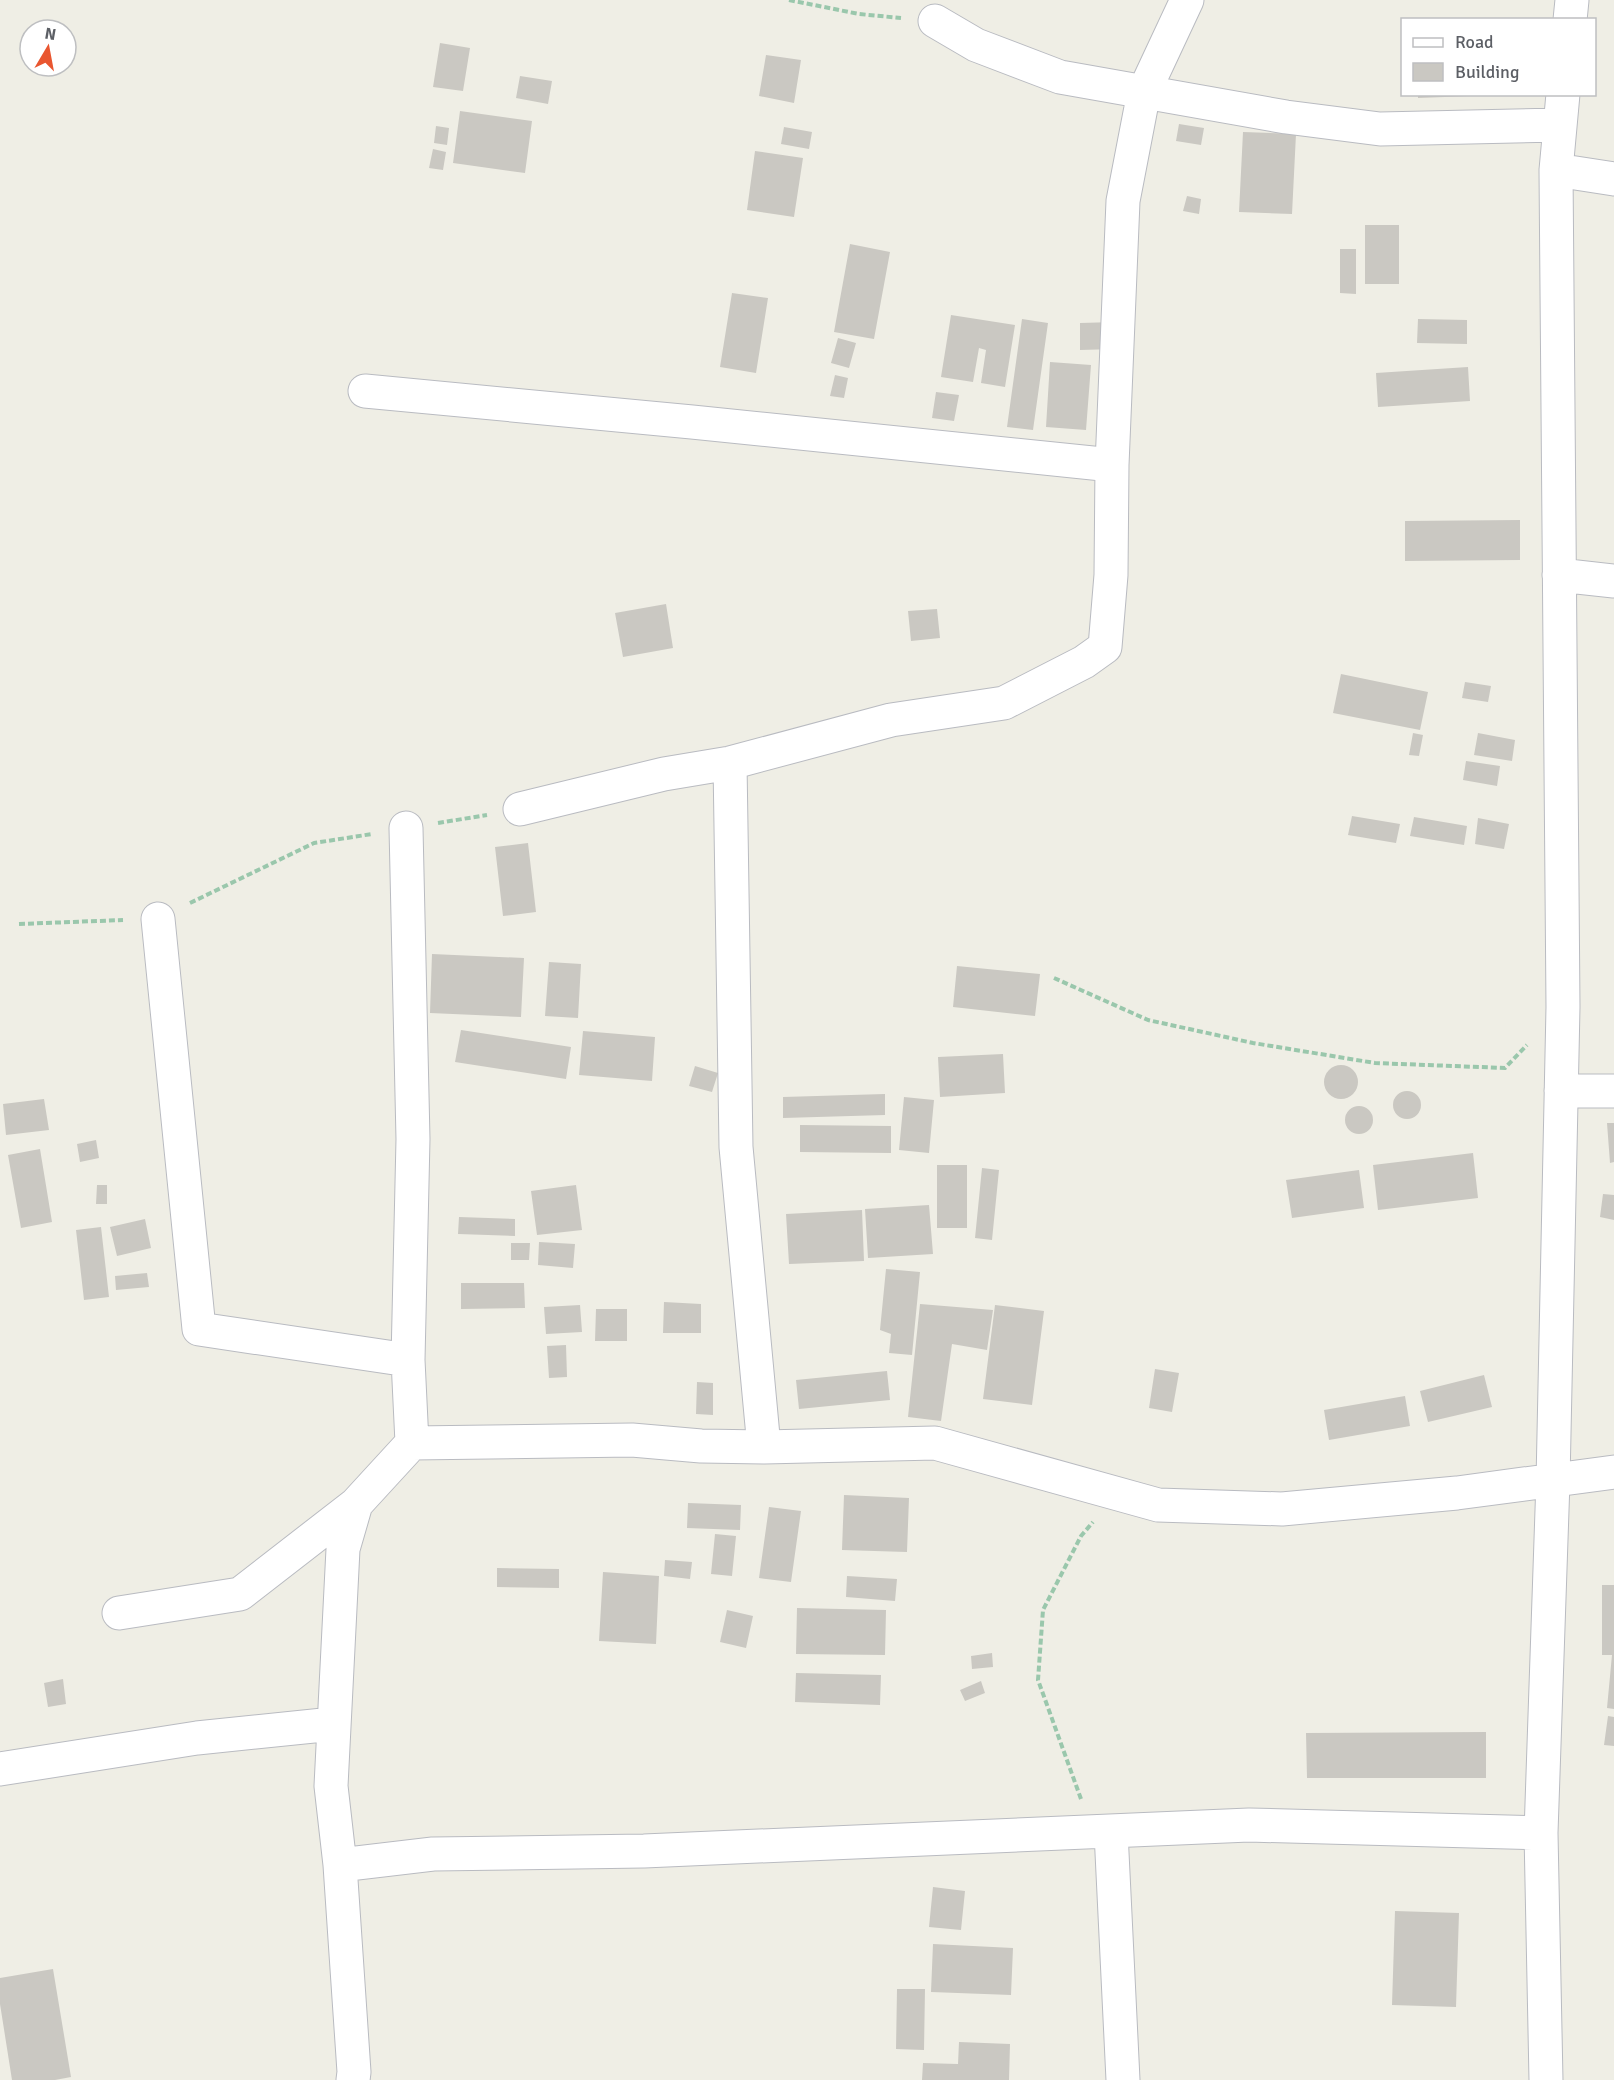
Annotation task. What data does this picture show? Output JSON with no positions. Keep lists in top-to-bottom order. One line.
{"legend":["Road","Building"],"north":"top"}
